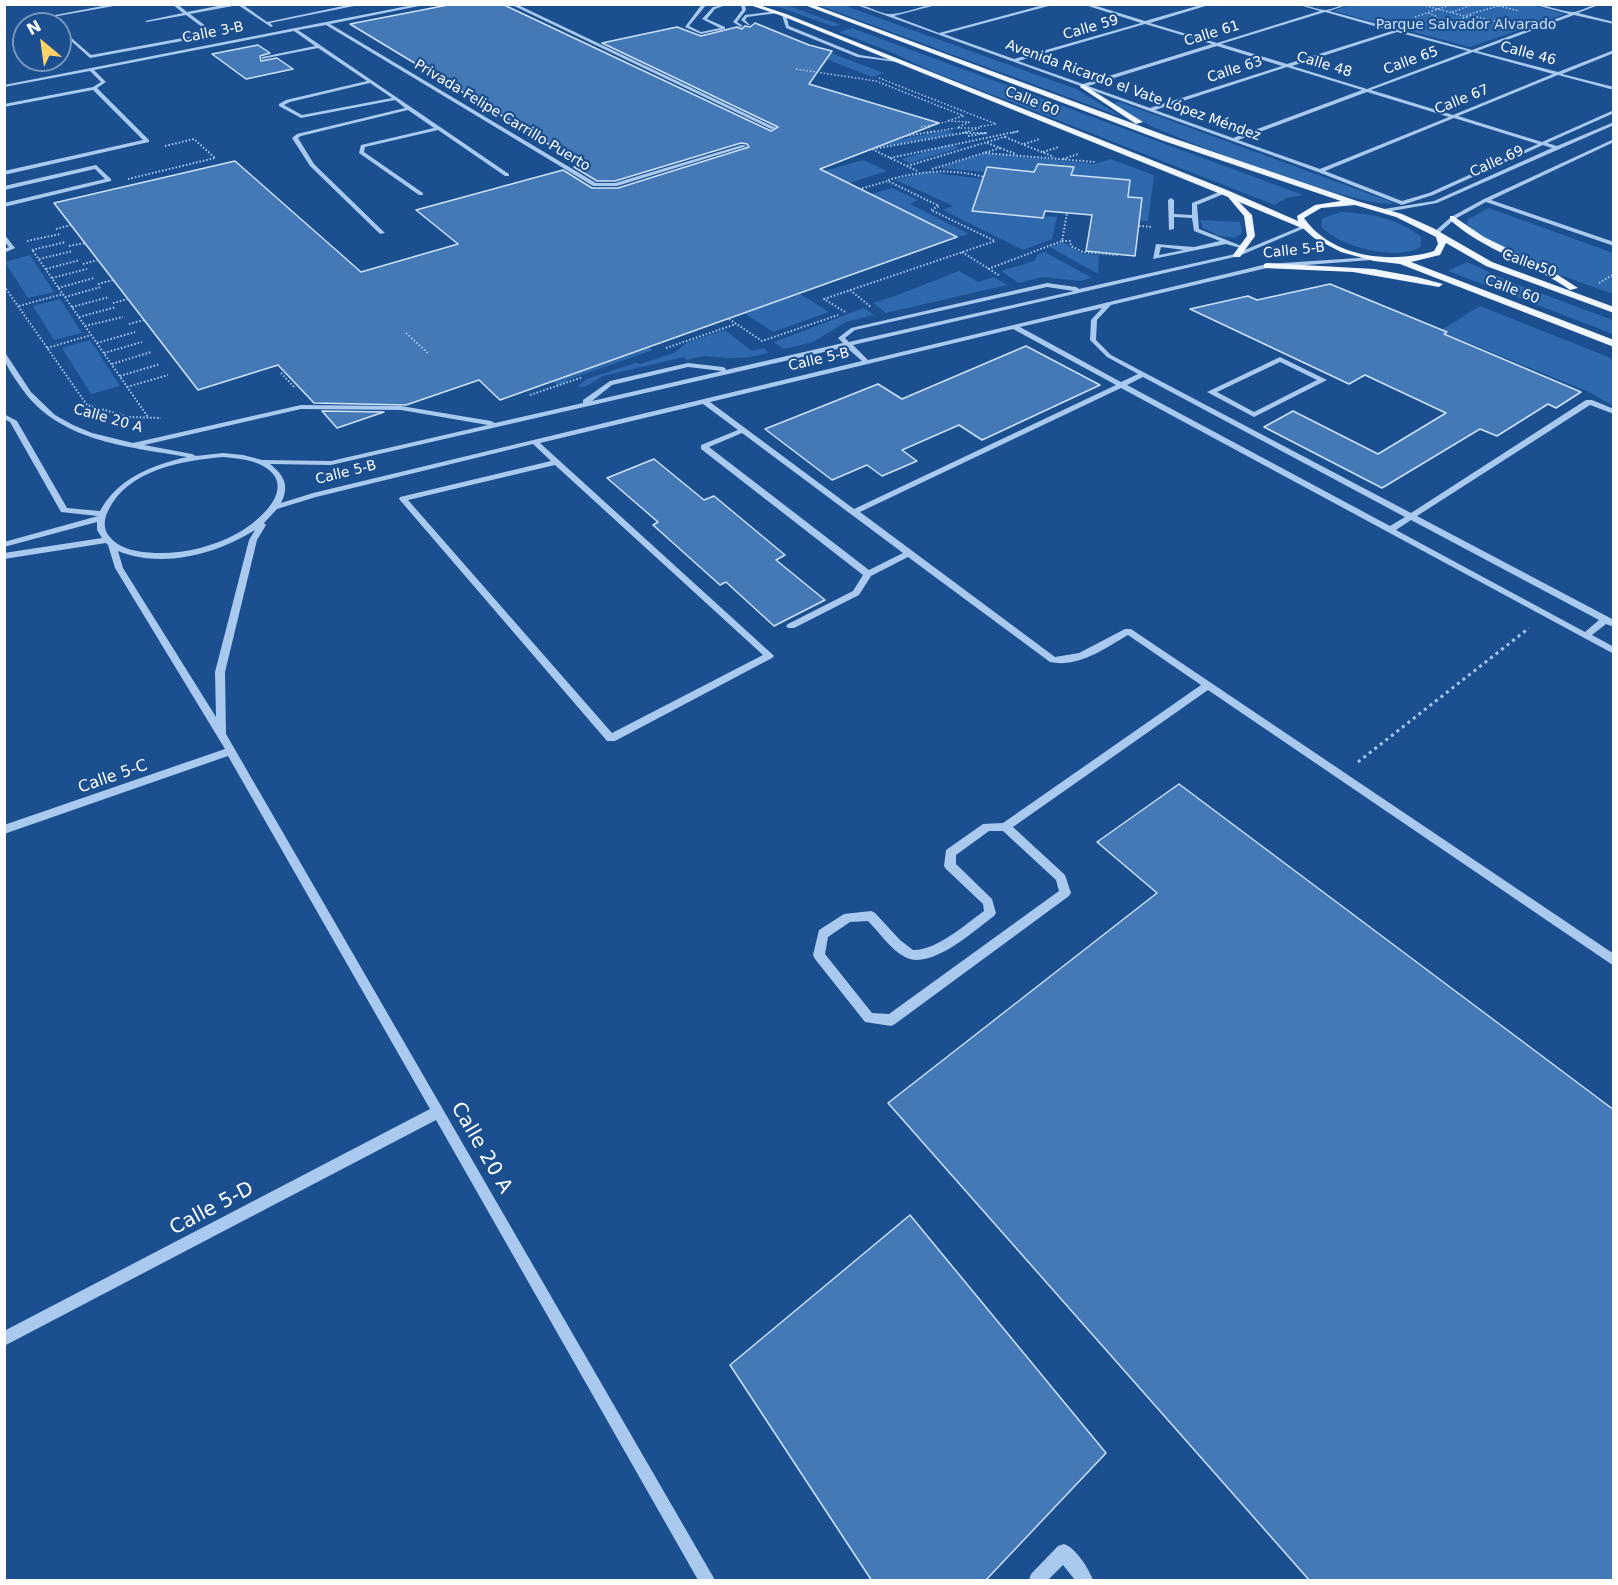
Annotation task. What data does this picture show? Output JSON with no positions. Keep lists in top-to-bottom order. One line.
{"streets":{"main road":["Avenida Ricardo el Vate López Méndez","Calle 60","Calle 50"],"street":["Calle 59","Calle 3-B","Calle 61","Calle 46","Calle 65","Calle 48","Calle 63","Calle 67","Privada Felipe Carrillo Puerto","Calle 69","Calle 5-B","Calle 20 A","Calle 5-C","Calle 5-D"]},"crossings":[["Calle 59","Calle 48"],["Calle 59","Avenida Ricardo el Vate López Méndez"],["Calle 3-B","Privada Felipe Carrillo Puerto"],["Calle 61","Calle 46"],["Calle 61","Calle 48"],["Calle 61","Avenida Ricardo el Vate López Méndez"],["Calle 46","Calle 65"],["Calle 46","Calle 63"],["Calle 46","Calle 67"],["Calle 65","Calle 48"],["Calle 65","Avenida Ricardo el Vate López Méndez"],["Calle 48","Calle 63"],["Calle 48","Calle 67"],["Calle 48","Calle 69"],["Calle 63","Avenida Ricardo el Vate López Méndez"],["Avenida Ricardo el Vate López Méndez","Calle 67"],["Avenida Ricardo el Vate López Méndez","Calle 69"],["Avenida Ricardo el Vate López Méndez","Calle 50"],["Calle 60","Calle 5-B"],["Calle 69","Calle 50"],["Calle 5-B","Calle 20 A"],["Calle 20 A","Calle 5-C"],["Calle 20 A","Calle 5-D"]],"parks":["Parque Salvador Alvarado"],"north":"top left"}
